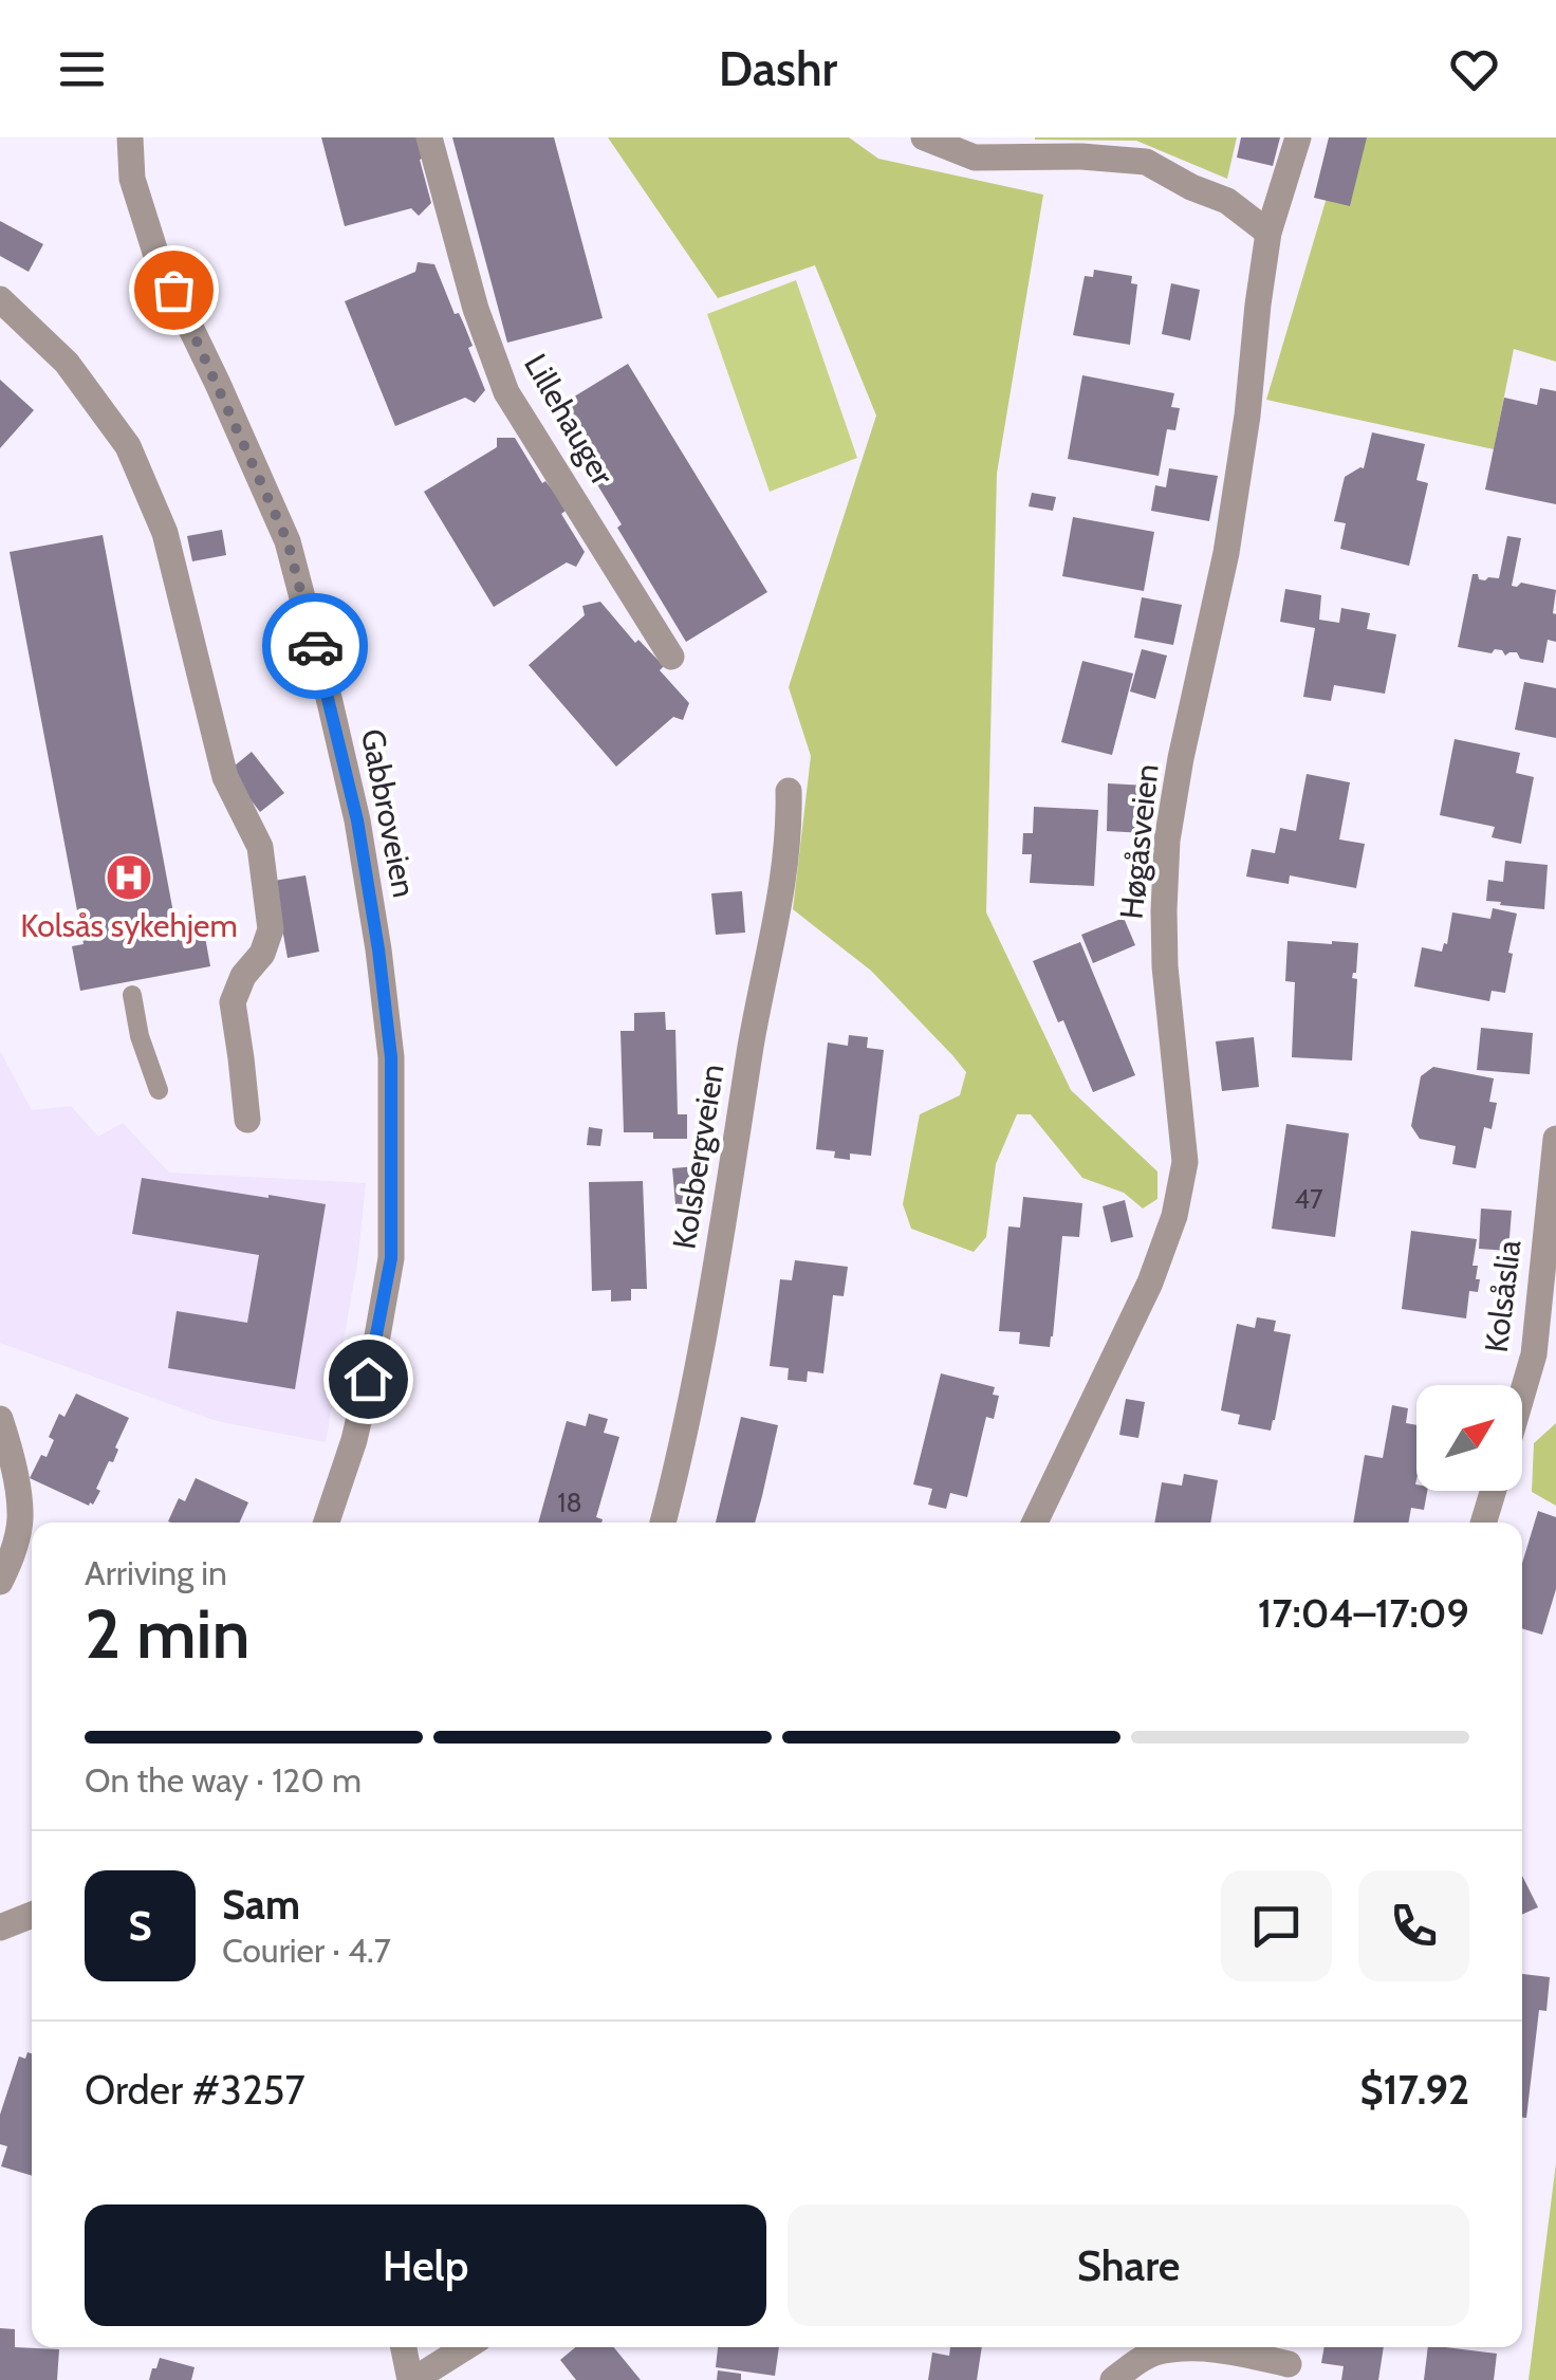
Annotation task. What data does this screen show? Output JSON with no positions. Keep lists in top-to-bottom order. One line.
{"streets":{"street":["Lillehauger","Gabbroveien","Høgåsveien","Kolsbergveien","Kolsåslia"]},"places":{"hospital":["Kolsås sykehjem"]},"house_numbers":["47","18"],"north":"top right","page":{"header":"Dashr","heading":["2 min","Arriving in","17:04–17:09"],"panel":["Sam","Courier · 4.7","Order #3257","$17.92"],"bar":"On the way · 120 m","round":"S","buttons":["Help","Share"]}}
